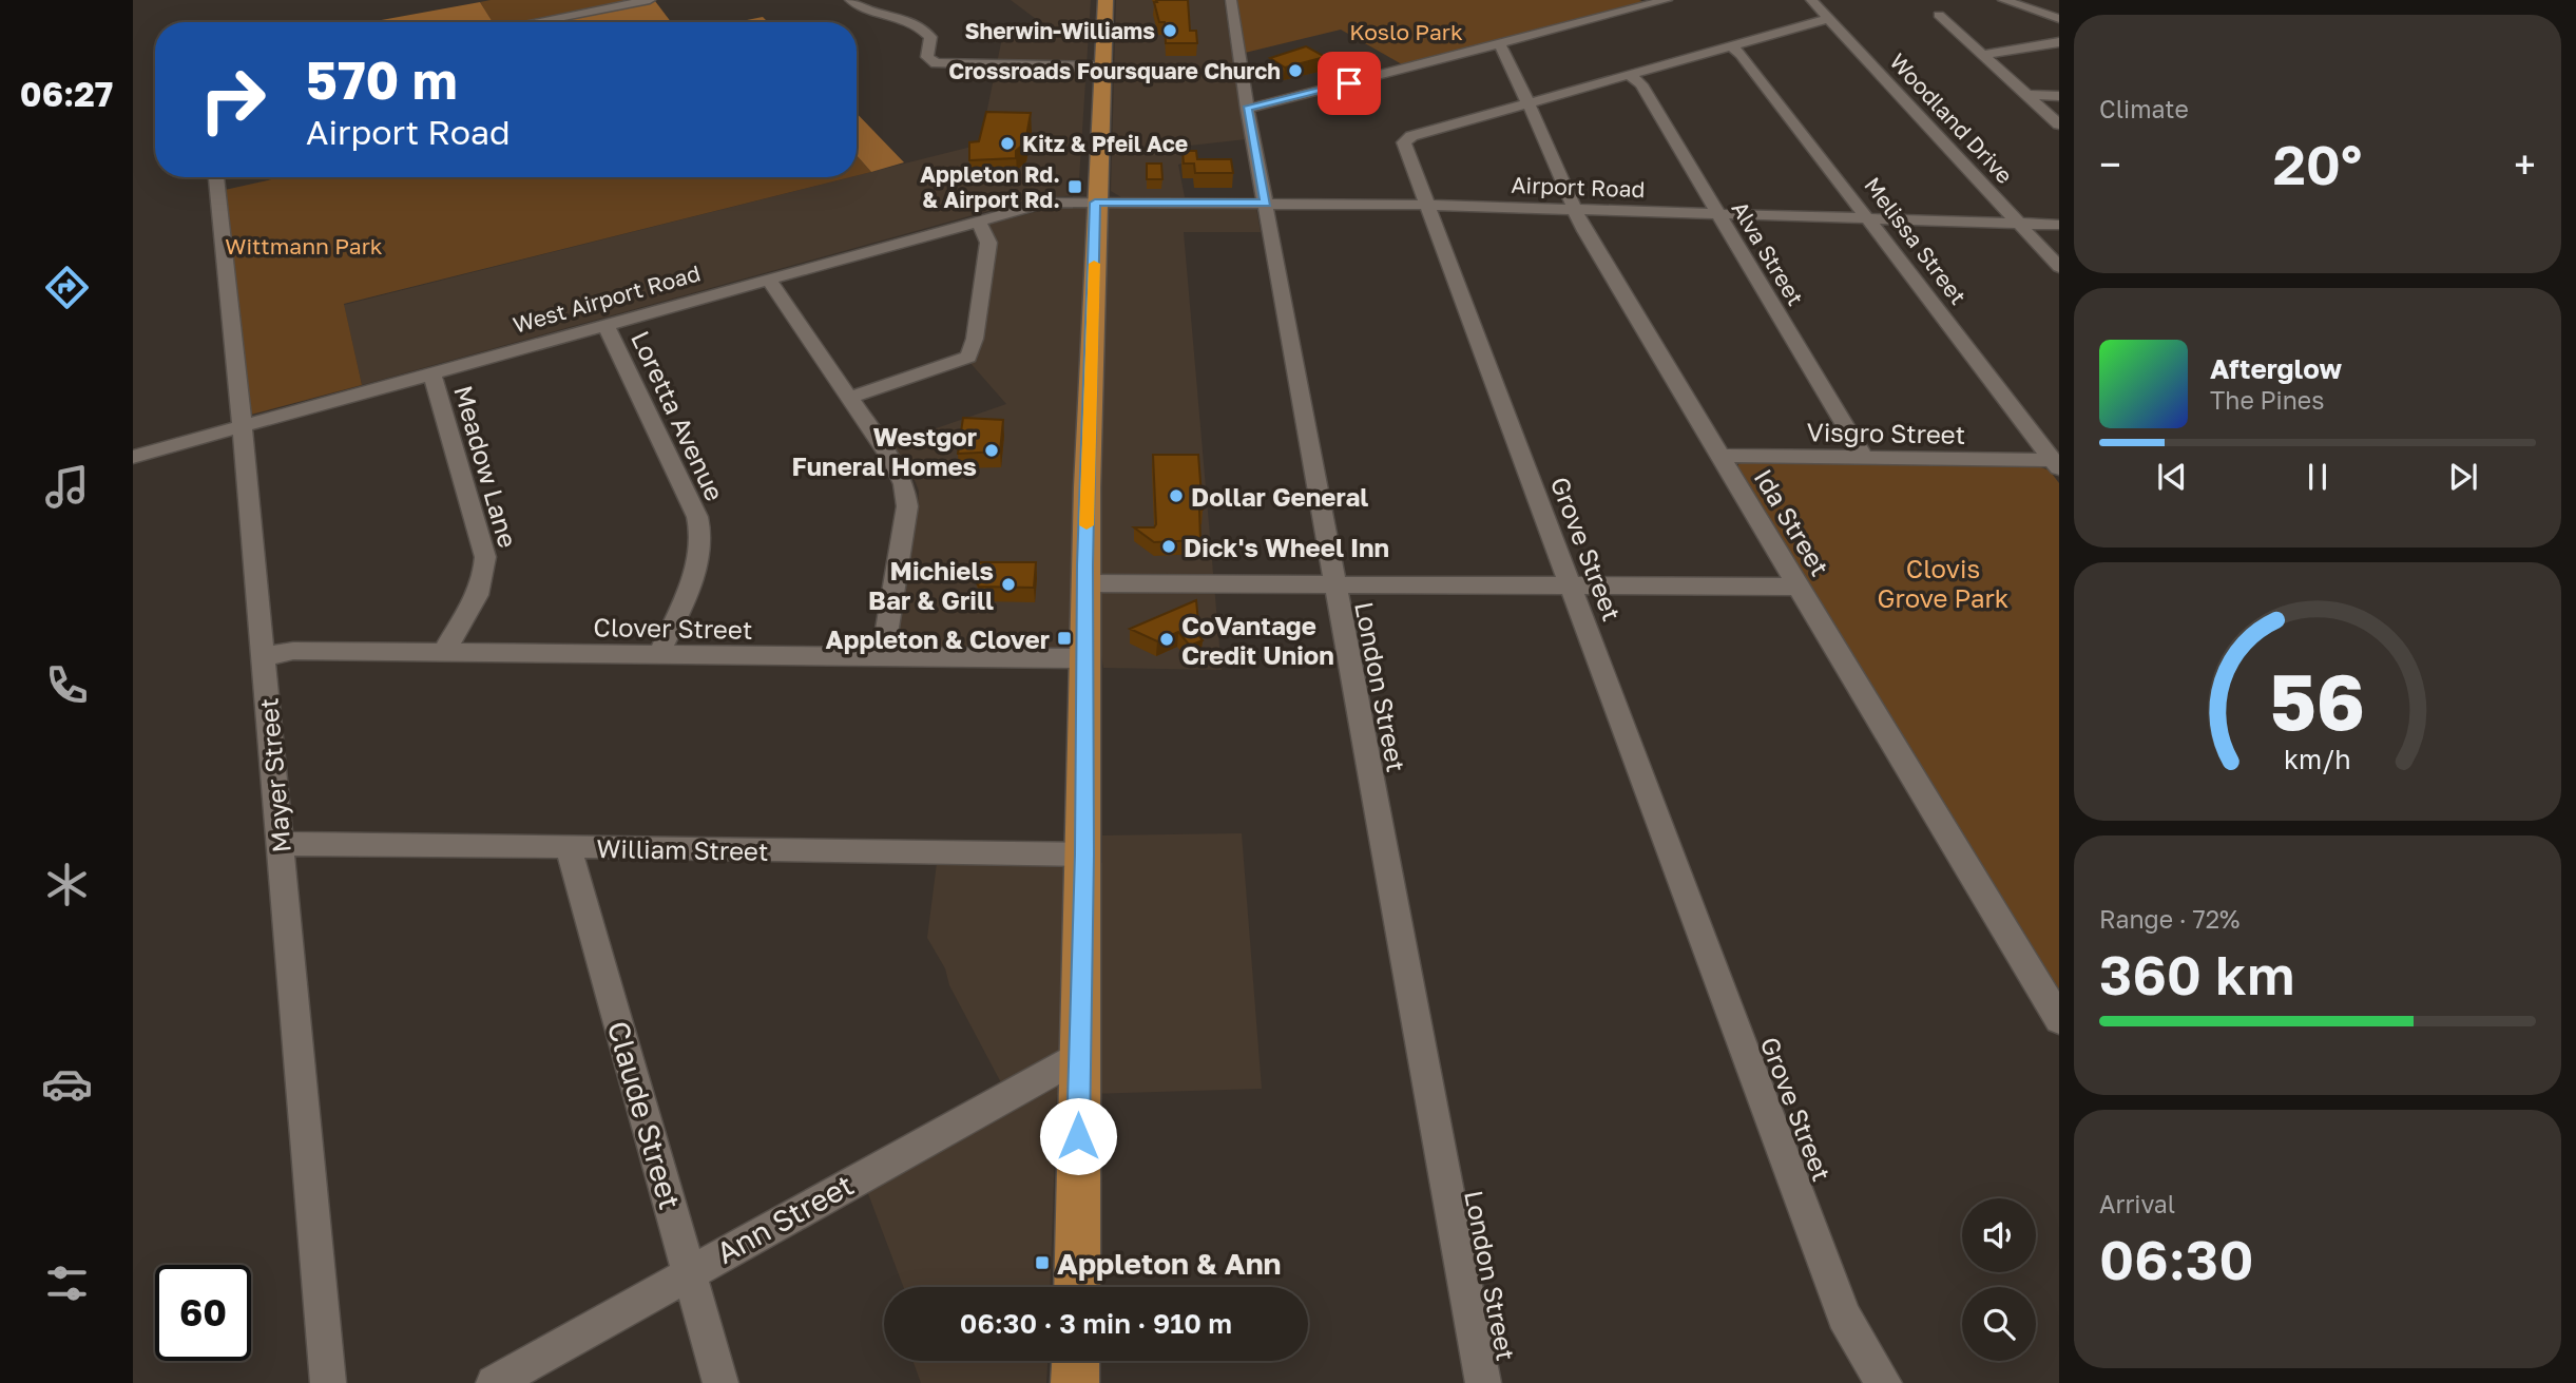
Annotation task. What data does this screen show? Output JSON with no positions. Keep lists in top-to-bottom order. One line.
{"streets":{"street":["Woodland Drive","Airport Road","Melissa Street","Alva Street","West Airport Road","Loretta Avenue","Visgro Street","Meadow Lane","Ida Street","Grove Street","Clover Street","London Street","Mayer Street","William Street","Claude Street","Ann Street"]},"crossings":[["Woodland Drive","Airport Road"],["Woodland Drive","Grove Street"],["Airport Road","Melissa Street"],["Airport Road","Alva Street"],["Airport Road","West Airport Road"],["Airport Road","Ida Street"],["Airport Road","Grove Street"],["Airport Road","London Street"],["Melissa Street","Visgro Street"],["Melissa Street","Grove Street"],["Alva Street","Visgro Street"],["Alva Street","Grove Street"],["West Airport Road","Loretta Avenue"],["West Airport Road","Meadow Lane"],["West Airport Road","Mayer Street"],["Loretta Avenue","Clover Street"],["Visgro Street","Ida Street"],["Meadow Lane","Clover Street"],["Ida Street","Grove Street"],["Clover Street","Mayer Street"],["Mayer Street","William Street"],["William Street","Claude Street"],["Claude Street","Ann Street"]],"parks":["Koslo Park","Wittmann Park","Clovis Grove Park"],"places":{"other":["Sherwin-Williams","Crossroads Foursquare Church","Kitz & Pfeil Ace","Westgor Funeral Homes","Dollar General","Dick's Wheel Inn","Michiels Bar & Grill","CoVantage Credit Union"],"transit":["Appleton Rd. & Airport Rd.","Appleton & Clover","Appleton & Ann"]},"page":{"tabs":"06:27","tile":["Climate",["Range · 72%","360 km"],["Arrival","06:30"]],"turn":["570 m","Airport Road"],"heat":["−","20°","+"],"song":["Afterglow","The Pines"],"limit":"60","trip":"06:30 · 3 min · 910 m","gauge":["56","km/h"]}}
